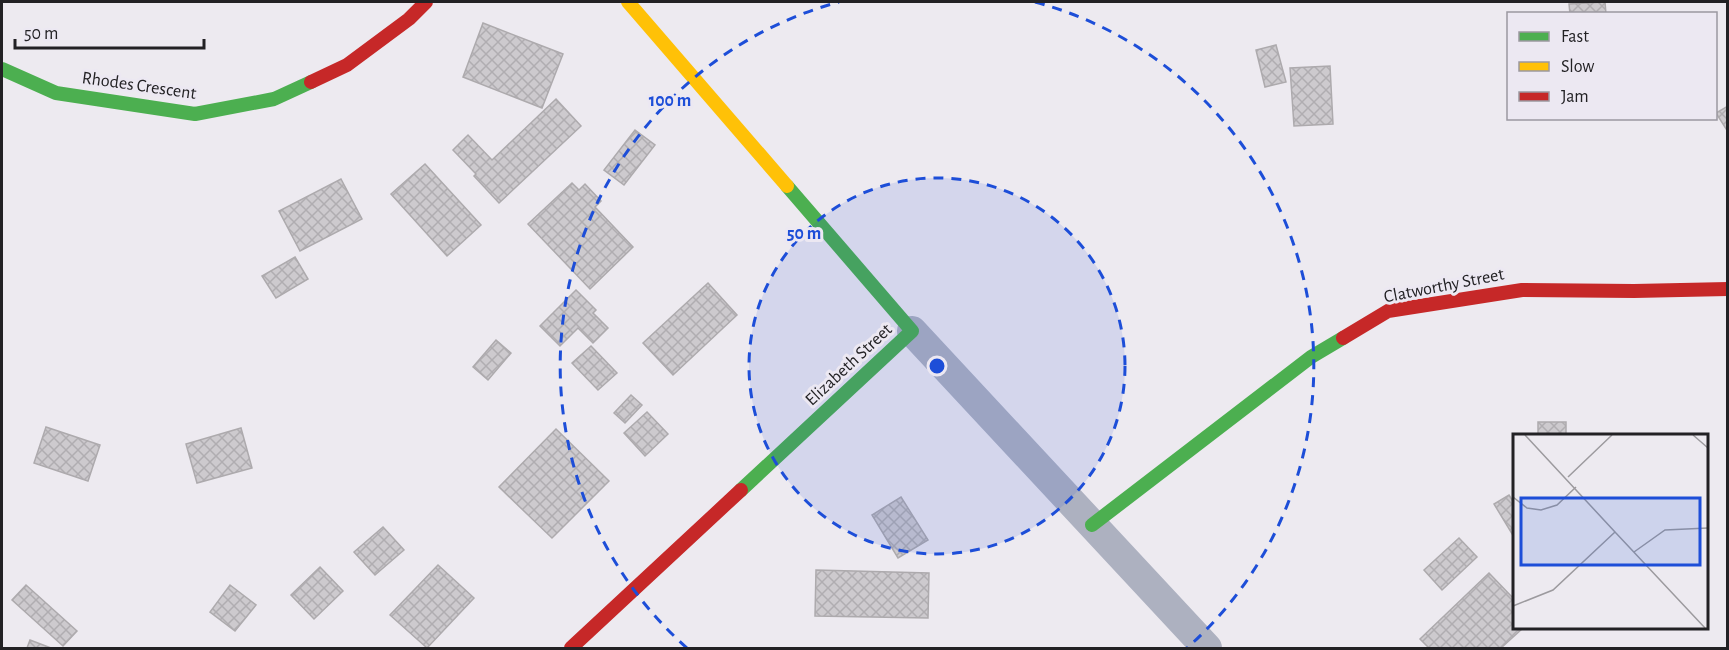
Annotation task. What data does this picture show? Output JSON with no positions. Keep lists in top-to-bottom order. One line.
{"streets":{"street":["Rhodes Crescent","Clatworthy Street","Elizabeth Street"]},"legend":["Fast","Slow","Jam"],"scale_bar":"50 m","rings":["100 m","50 m"]}
